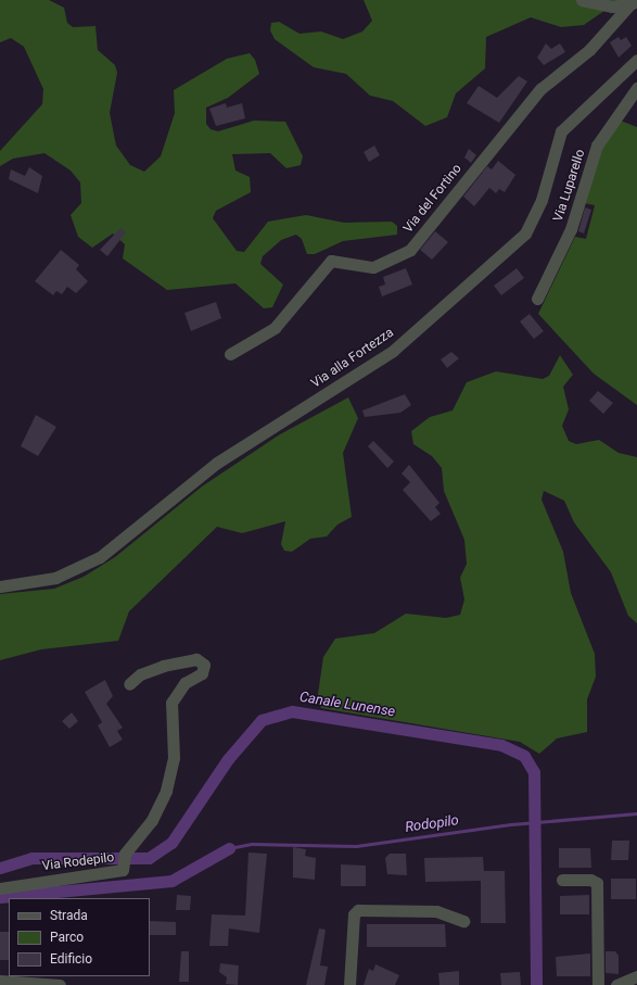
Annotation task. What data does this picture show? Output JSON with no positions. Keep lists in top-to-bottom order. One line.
{"streets":{"street":["Via Luparello","Via del Fortino","Via alla Fortezza","Via Rodepilo"]},"water":["Canale Lunense","Rodopilo"],"legend":["Strada","Parco","Edificio"]}
